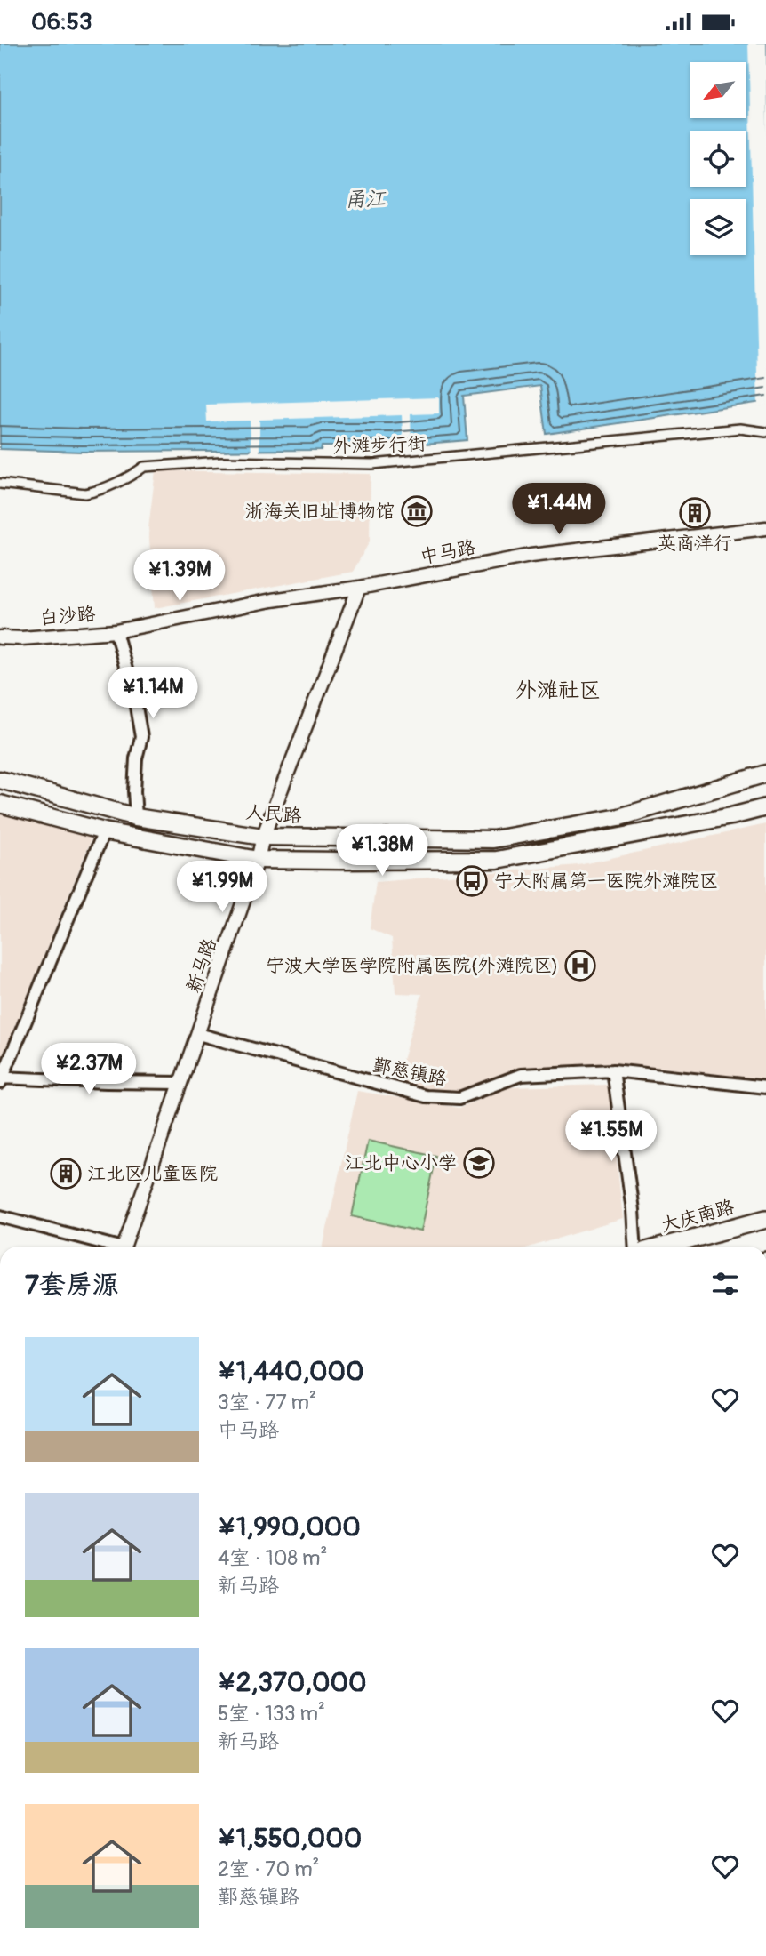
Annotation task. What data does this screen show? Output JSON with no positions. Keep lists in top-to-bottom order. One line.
{"streets":{"main road":["人民路","大庆南路"],"street":["外滩步行街","中马路","白沙路","新马路","鄞慈镇路"]},"crossings":[["中马路","白沙路"],["中马路","新马路"],["白沙路","新马路"],["人民路","新马路"],["新马路","鄞慈镇路"]],"districts":["外滩社区"],"water":["甬江"],"places":{"museum":["浙海关旧址博物馆"],"building":["英商洋行","江北区儿童医院"],"bus stop":["宁大附属第一医院外滩院区"],"hospital":["宁波大学医学院附属医院(外滩院区)"],"school or university":["江北中心小学"]},"north":"bottom left","page":{"status":"06:53","price":["¥1.44M","¥1.39M","¥1.14M","¥1.38M","¥1.99M","¥2.37M","¥1.55M"],"heading":"7套房源","list":[{"name":"¥1,440,000","note":"3室 · 77 m² · 中马路"},{"name":"¥1,990,000","note":"4室 · 108 m² · 新马路"},{"name":"¥2,370,000","note":"5室 · 133 m² · 新马路"},{"name":"¥1,550,000","note":"2室 · 70 m² · 鄞慈镇路"}]}}
